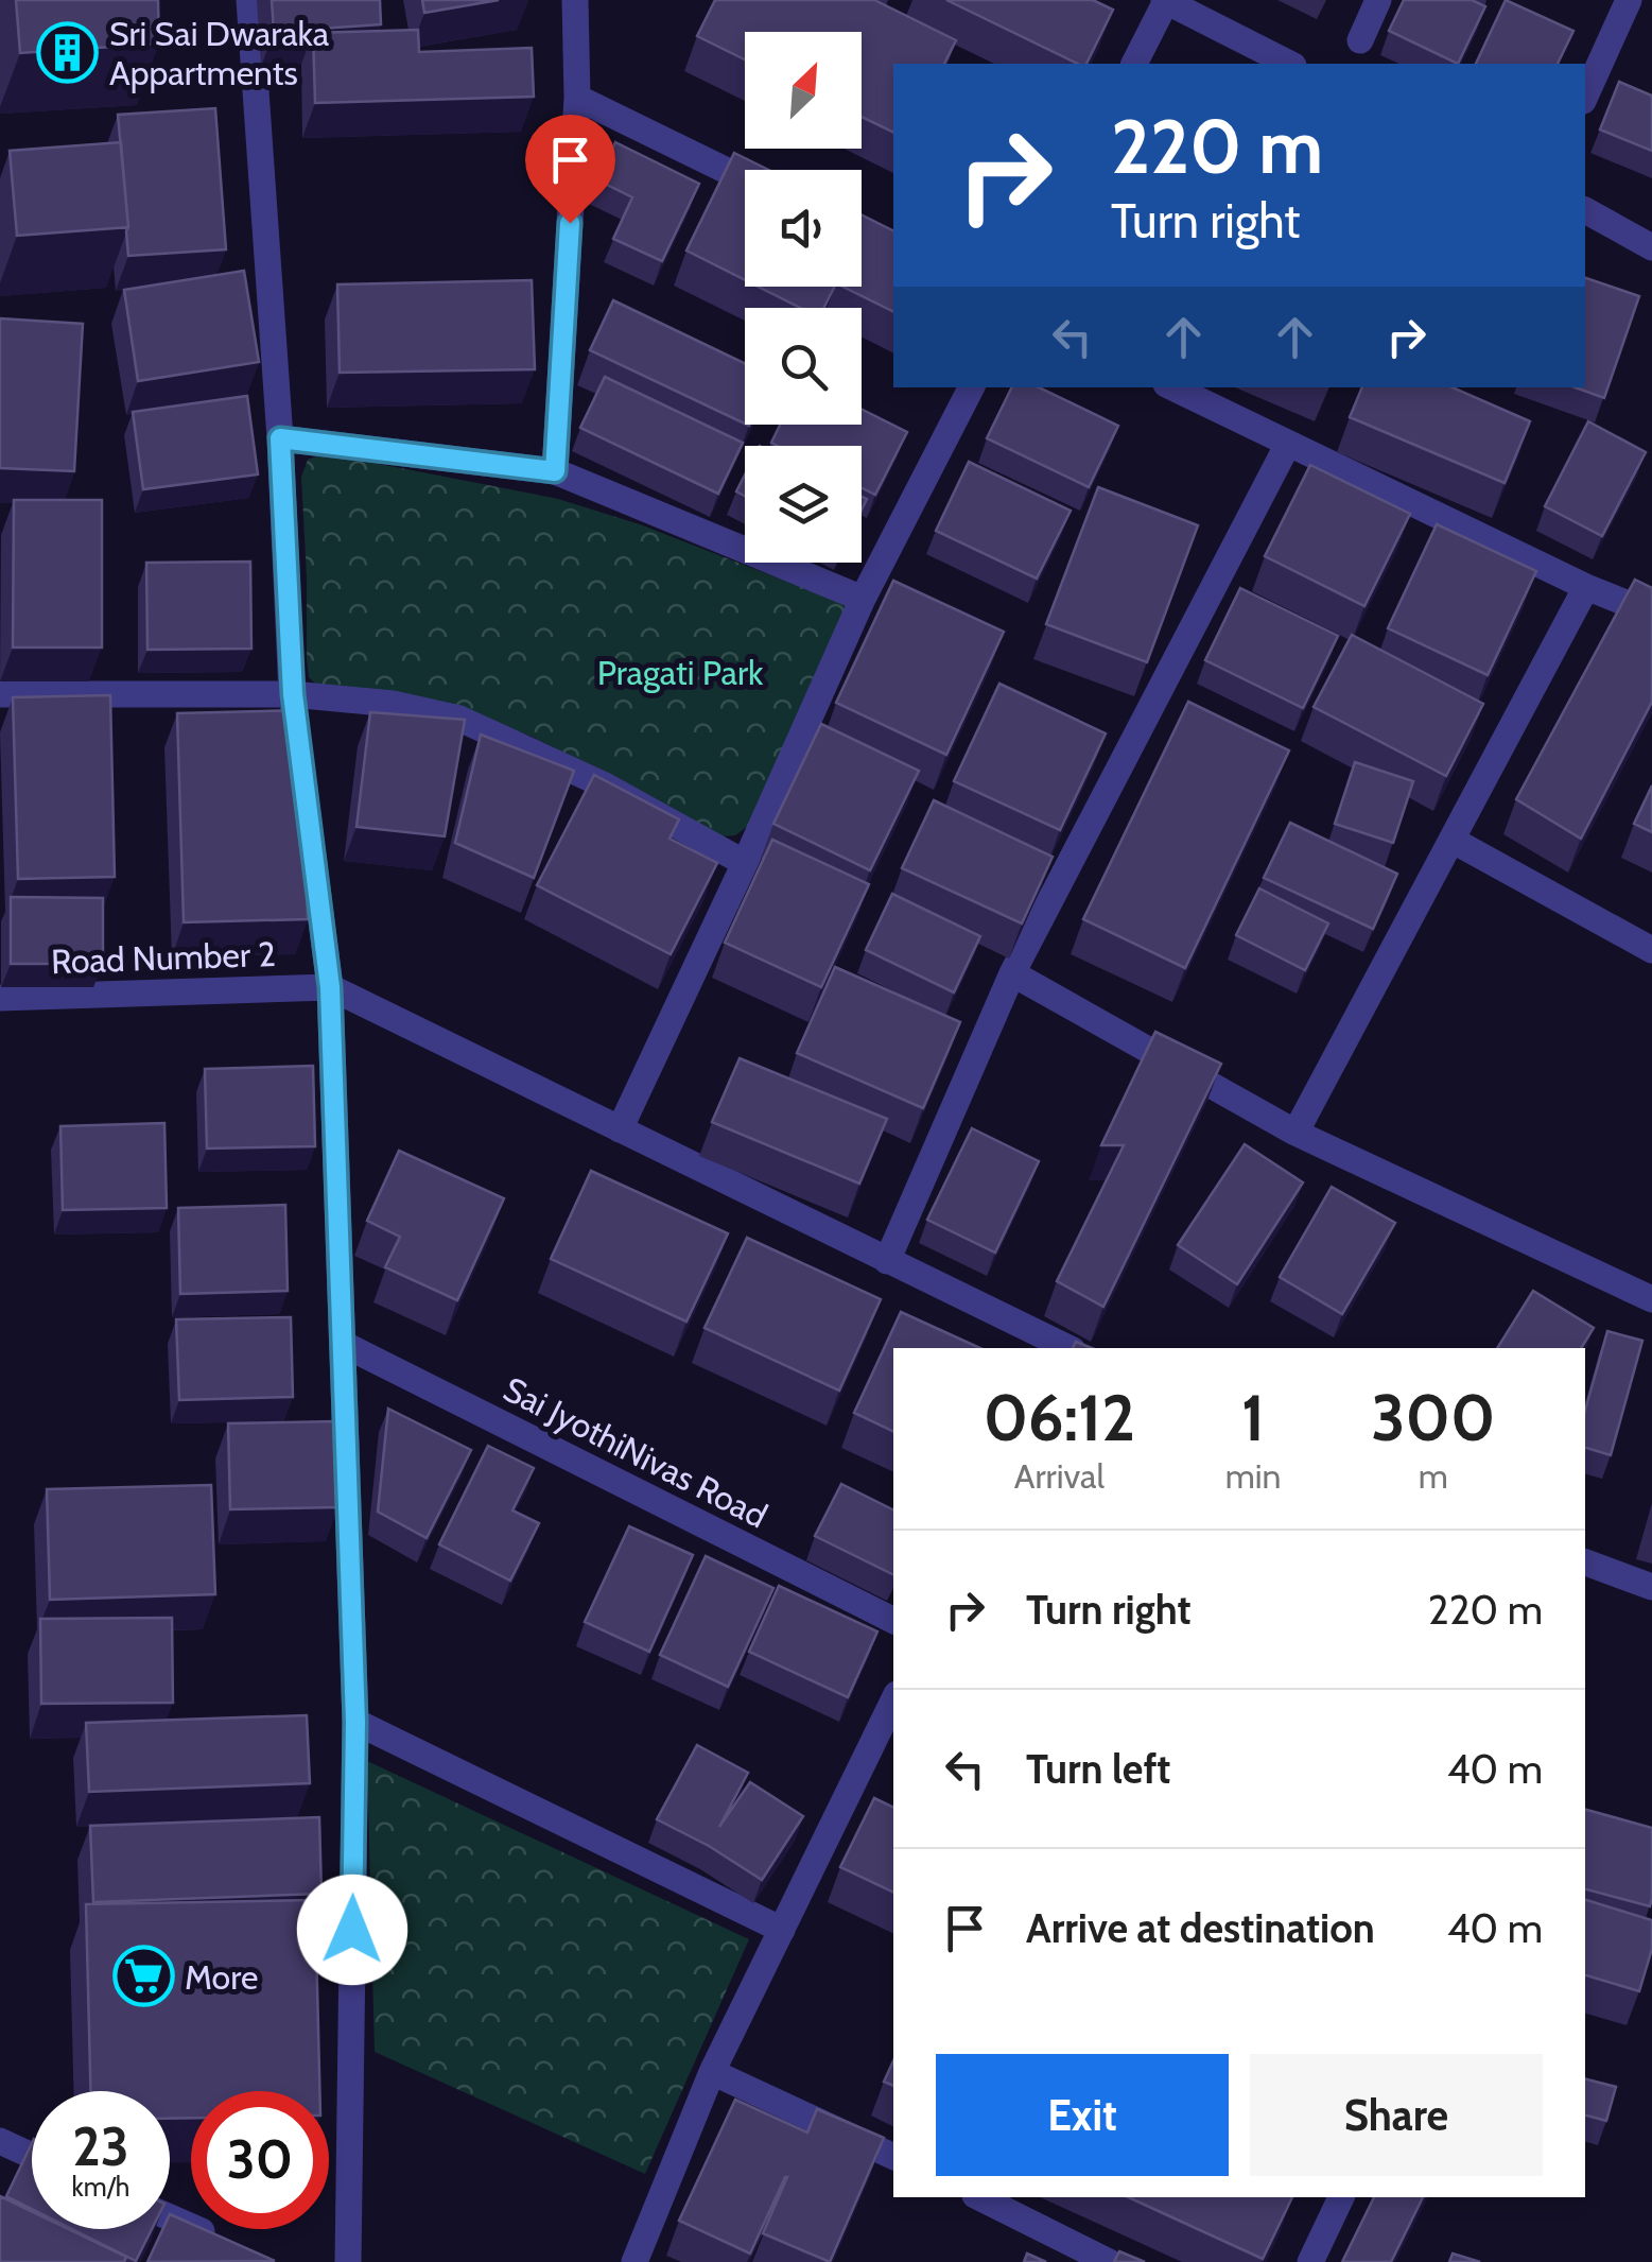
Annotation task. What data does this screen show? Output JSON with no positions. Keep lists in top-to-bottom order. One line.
{"streets":{"street":["Road Number 2","Sai JyothiNivas Road"]},"parks":["Pragati Park"],"places":{"building":["Sri Sai Dwaraka Appartments"],"supermarket":["More"]},"north":"top right","page":{"turn":["220 m","Turn right"],"eta":["06:12","Arrival","1","min","300","m"],"list":[{"name":"Turn right","value":"220 m"},{"name":"Turn left","value":"40 m"},{"name":"Arrive at destination","value":"40 m"}],"buttons":["Exit","Share"],"speed":"23 km/h","limit":"30"}}
